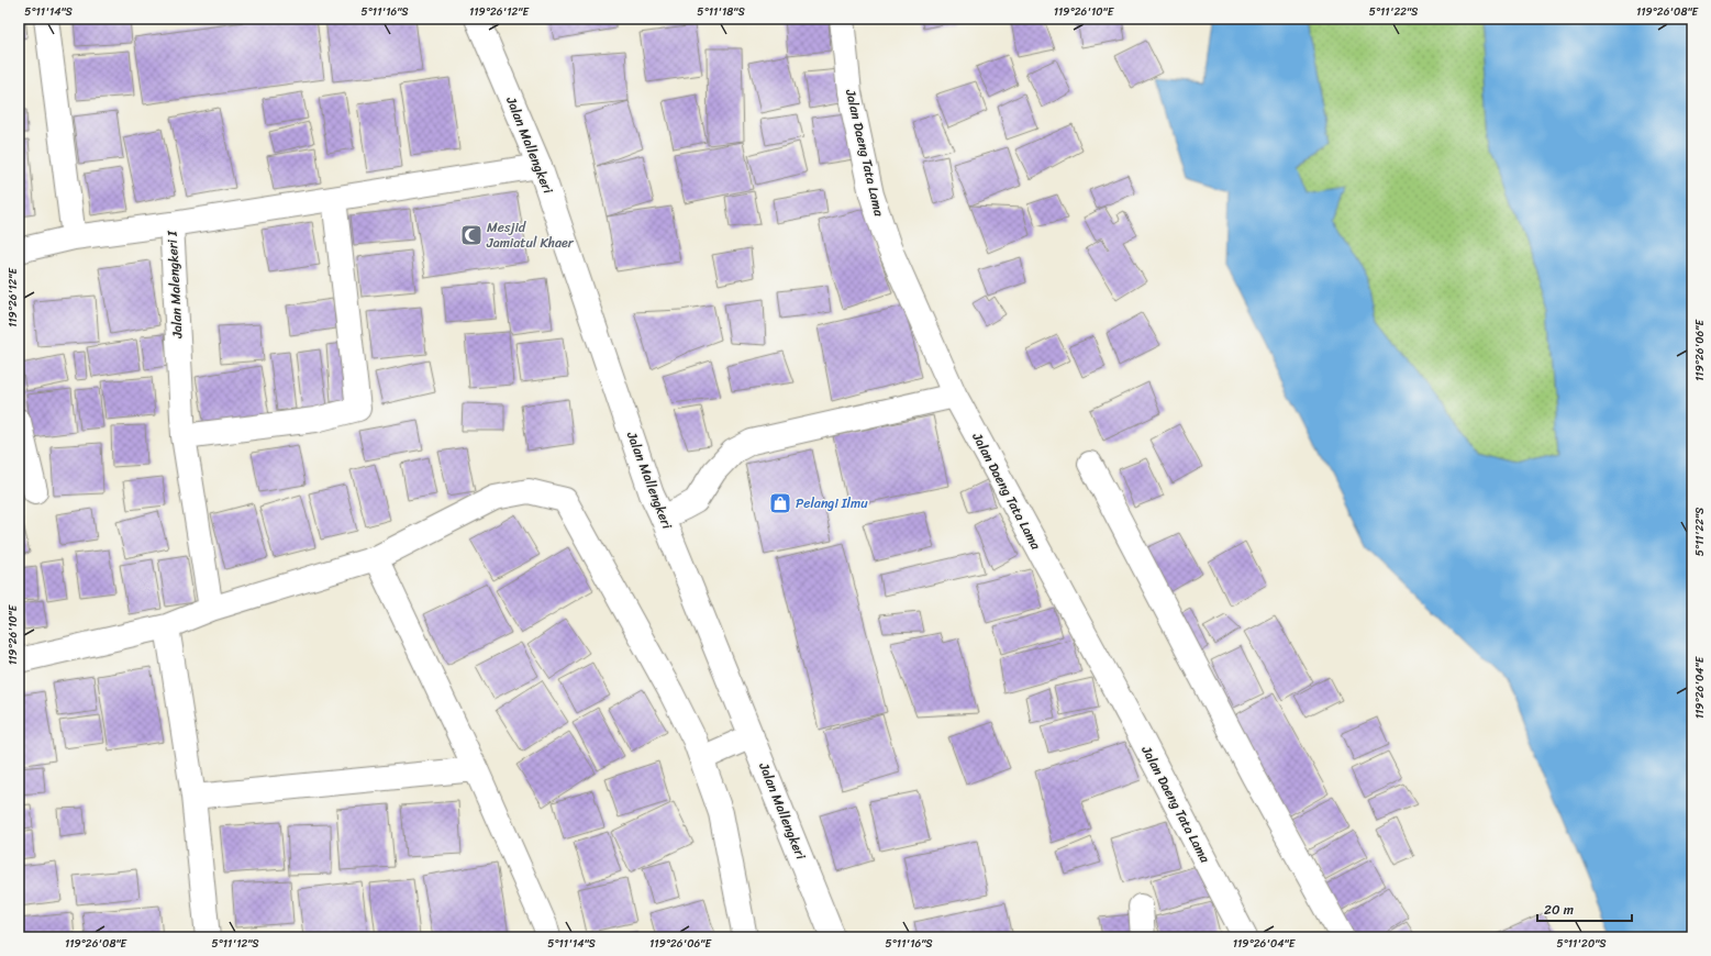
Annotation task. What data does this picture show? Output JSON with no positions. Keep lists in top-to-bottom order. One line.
{"streets":{"street":["Jalan Mallengkeri","Jalan Daeng Tata Lama","Jalan Malengkeri I"]},"crossings":[["Jalan Mallengkeri","Jalan Malengkeri I"]],"places":{"mosque":["Mesjid Jamiatul Khaer"],"shop":["Pelangi Ilmu"]},"scale_bar":"20 m","coordinates":["5°11'14\"S","5°11'16\"S","119°26'12\"E","5°11'18\"S","119°26'10\"E","5°11'22\"S","119°26'08\"E","119°26'06\"E","119°26'04\"E","5°11'12\"S","5°11'20\"S"]}
